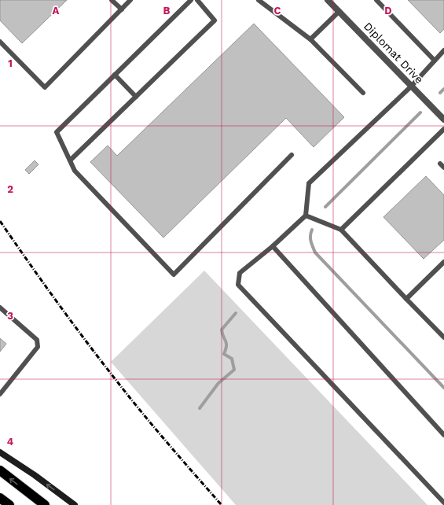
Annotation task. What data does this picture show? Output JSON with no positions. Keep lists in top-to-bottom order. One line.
{"streets":{"street":["Diplomat Drive"]},"grid":{"columns":["A","B","C","D"],"rows":["1","2","3","4"]}}
